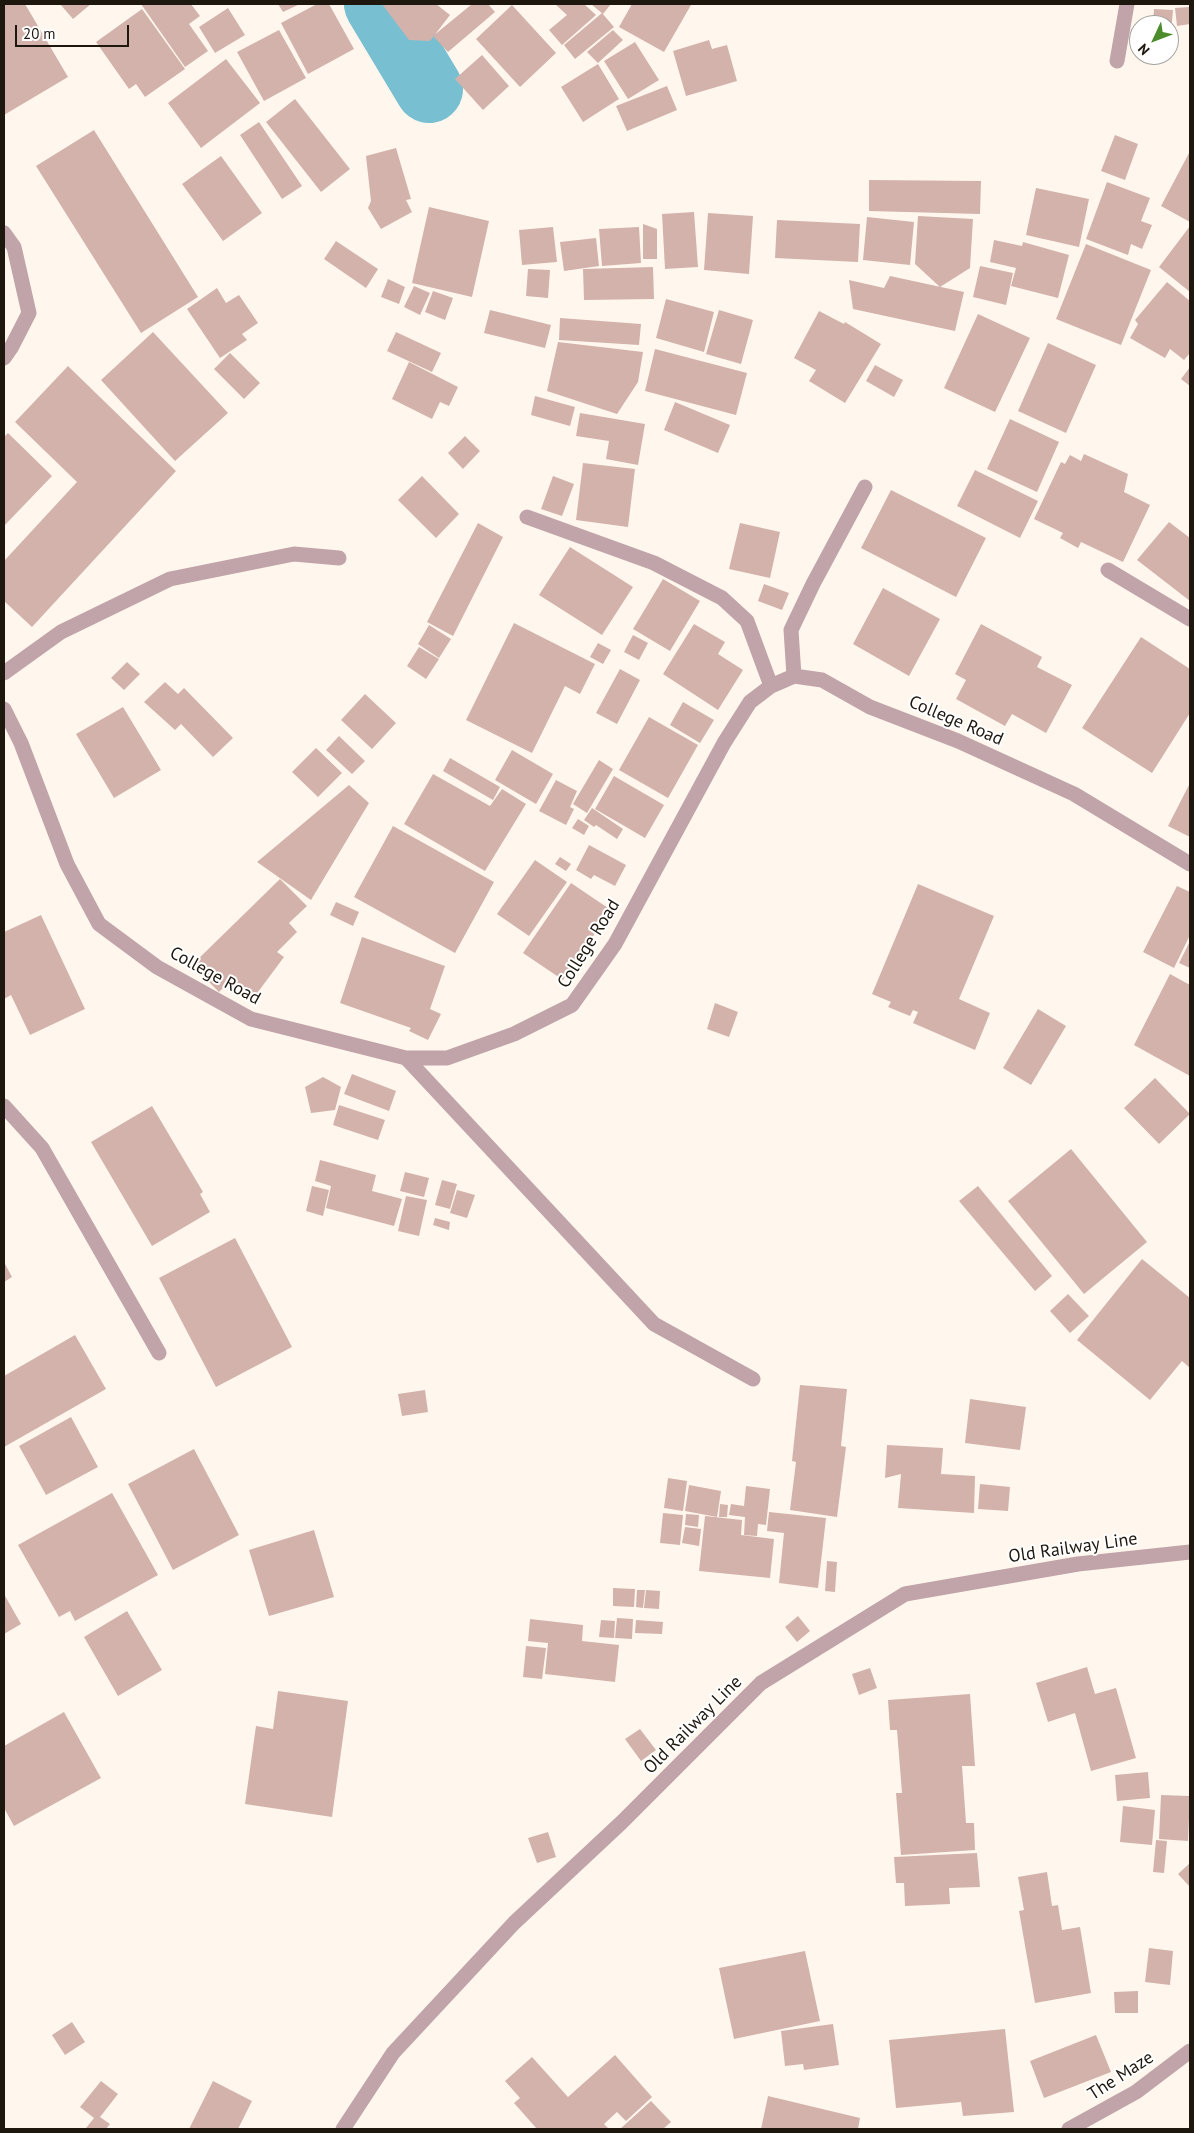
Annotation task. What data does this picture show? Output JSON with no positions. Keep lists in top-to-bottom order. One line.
{"streets":{"street":["College Road","Old Railway Line","The Maze"]},"scale_bar":"20 m","north":"bottom left"}
